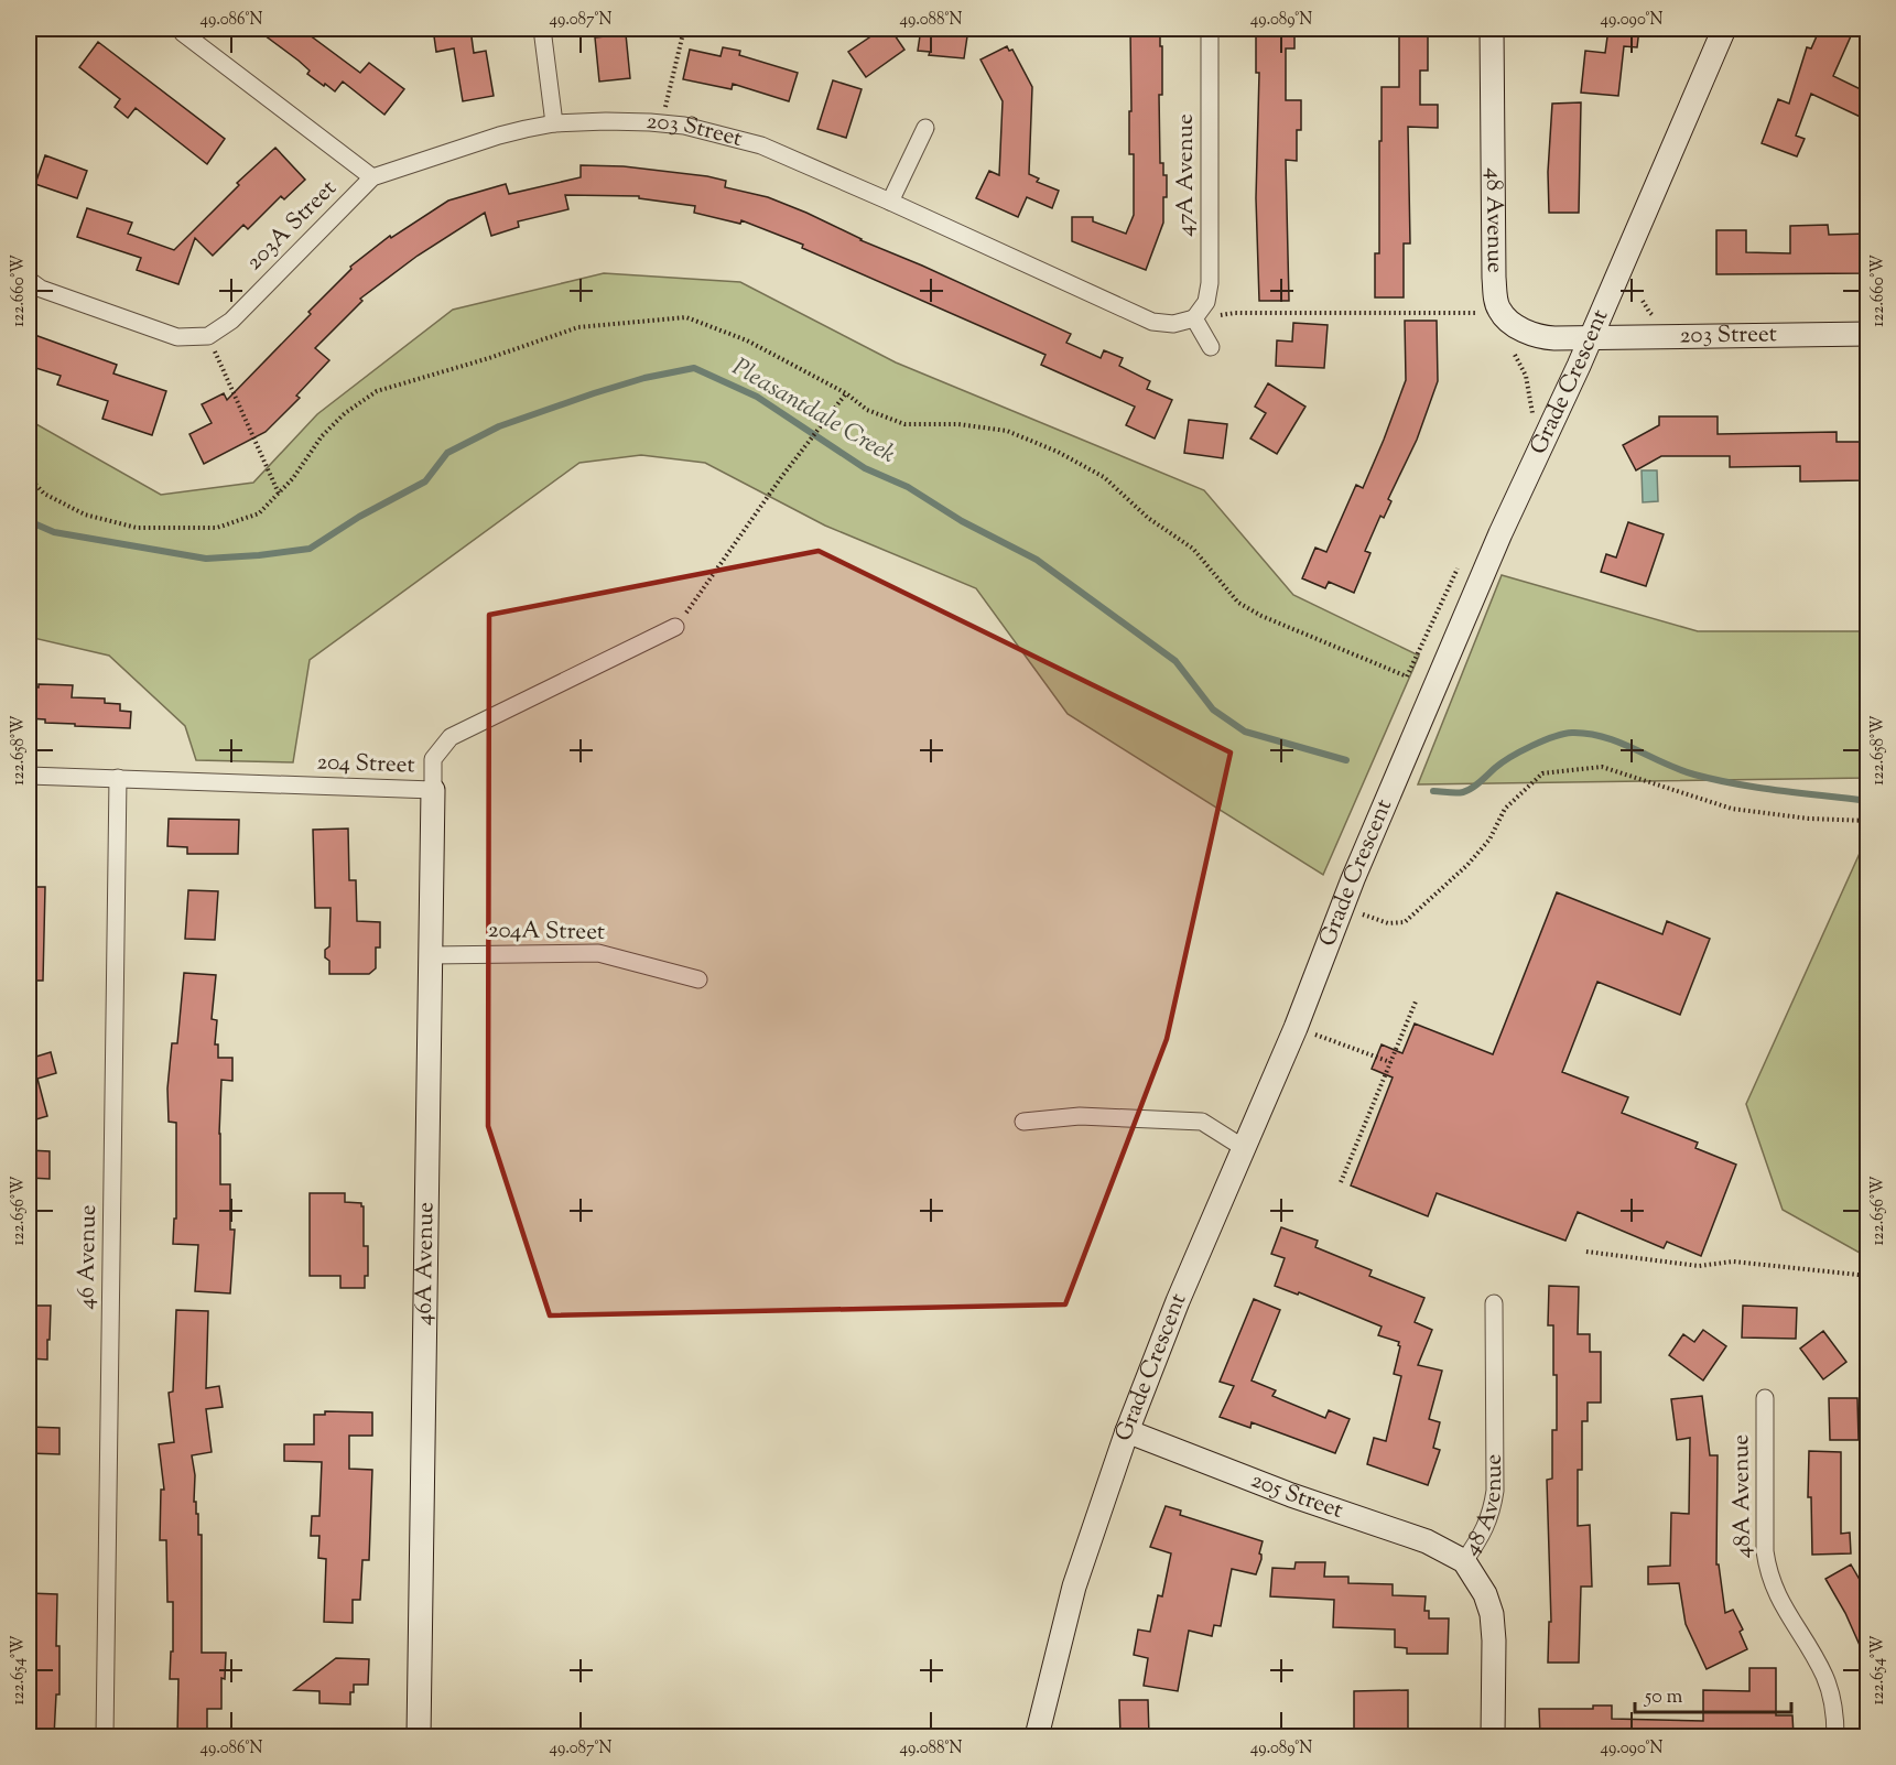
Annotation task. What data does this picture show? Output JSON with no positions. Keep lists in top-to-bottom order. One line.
{"streets":{"street":["203 Street","47A Avenue","48 Avenue","203A Street","Grade Crescent","204 Street","204A Street","46 Avenue","46A Avenue","205 Street","48A Avenue"]},"crossings":[["203 Street","47A Avenue"],["203 Street","48 Avenue"],["203 Street","203A Street"],["203 Street","Grade Crescent"],["48 Avenue","Grade Crescent"],["48 Avenue","205 Street"],["Grade Crescent","205 Street"],["204 Street","46 Avenue"],["204 Street","46A Avenue"],["204A Street","46A Avenue"]],"water":["Pleasantdale Creek"],"scale_bar":"50 m","coordinates":["49.086°N","49.087°N","49.088°N","49.089°N","49.090°N","122.660°W","122.658°W","122.656°W","122.654°W"]}
